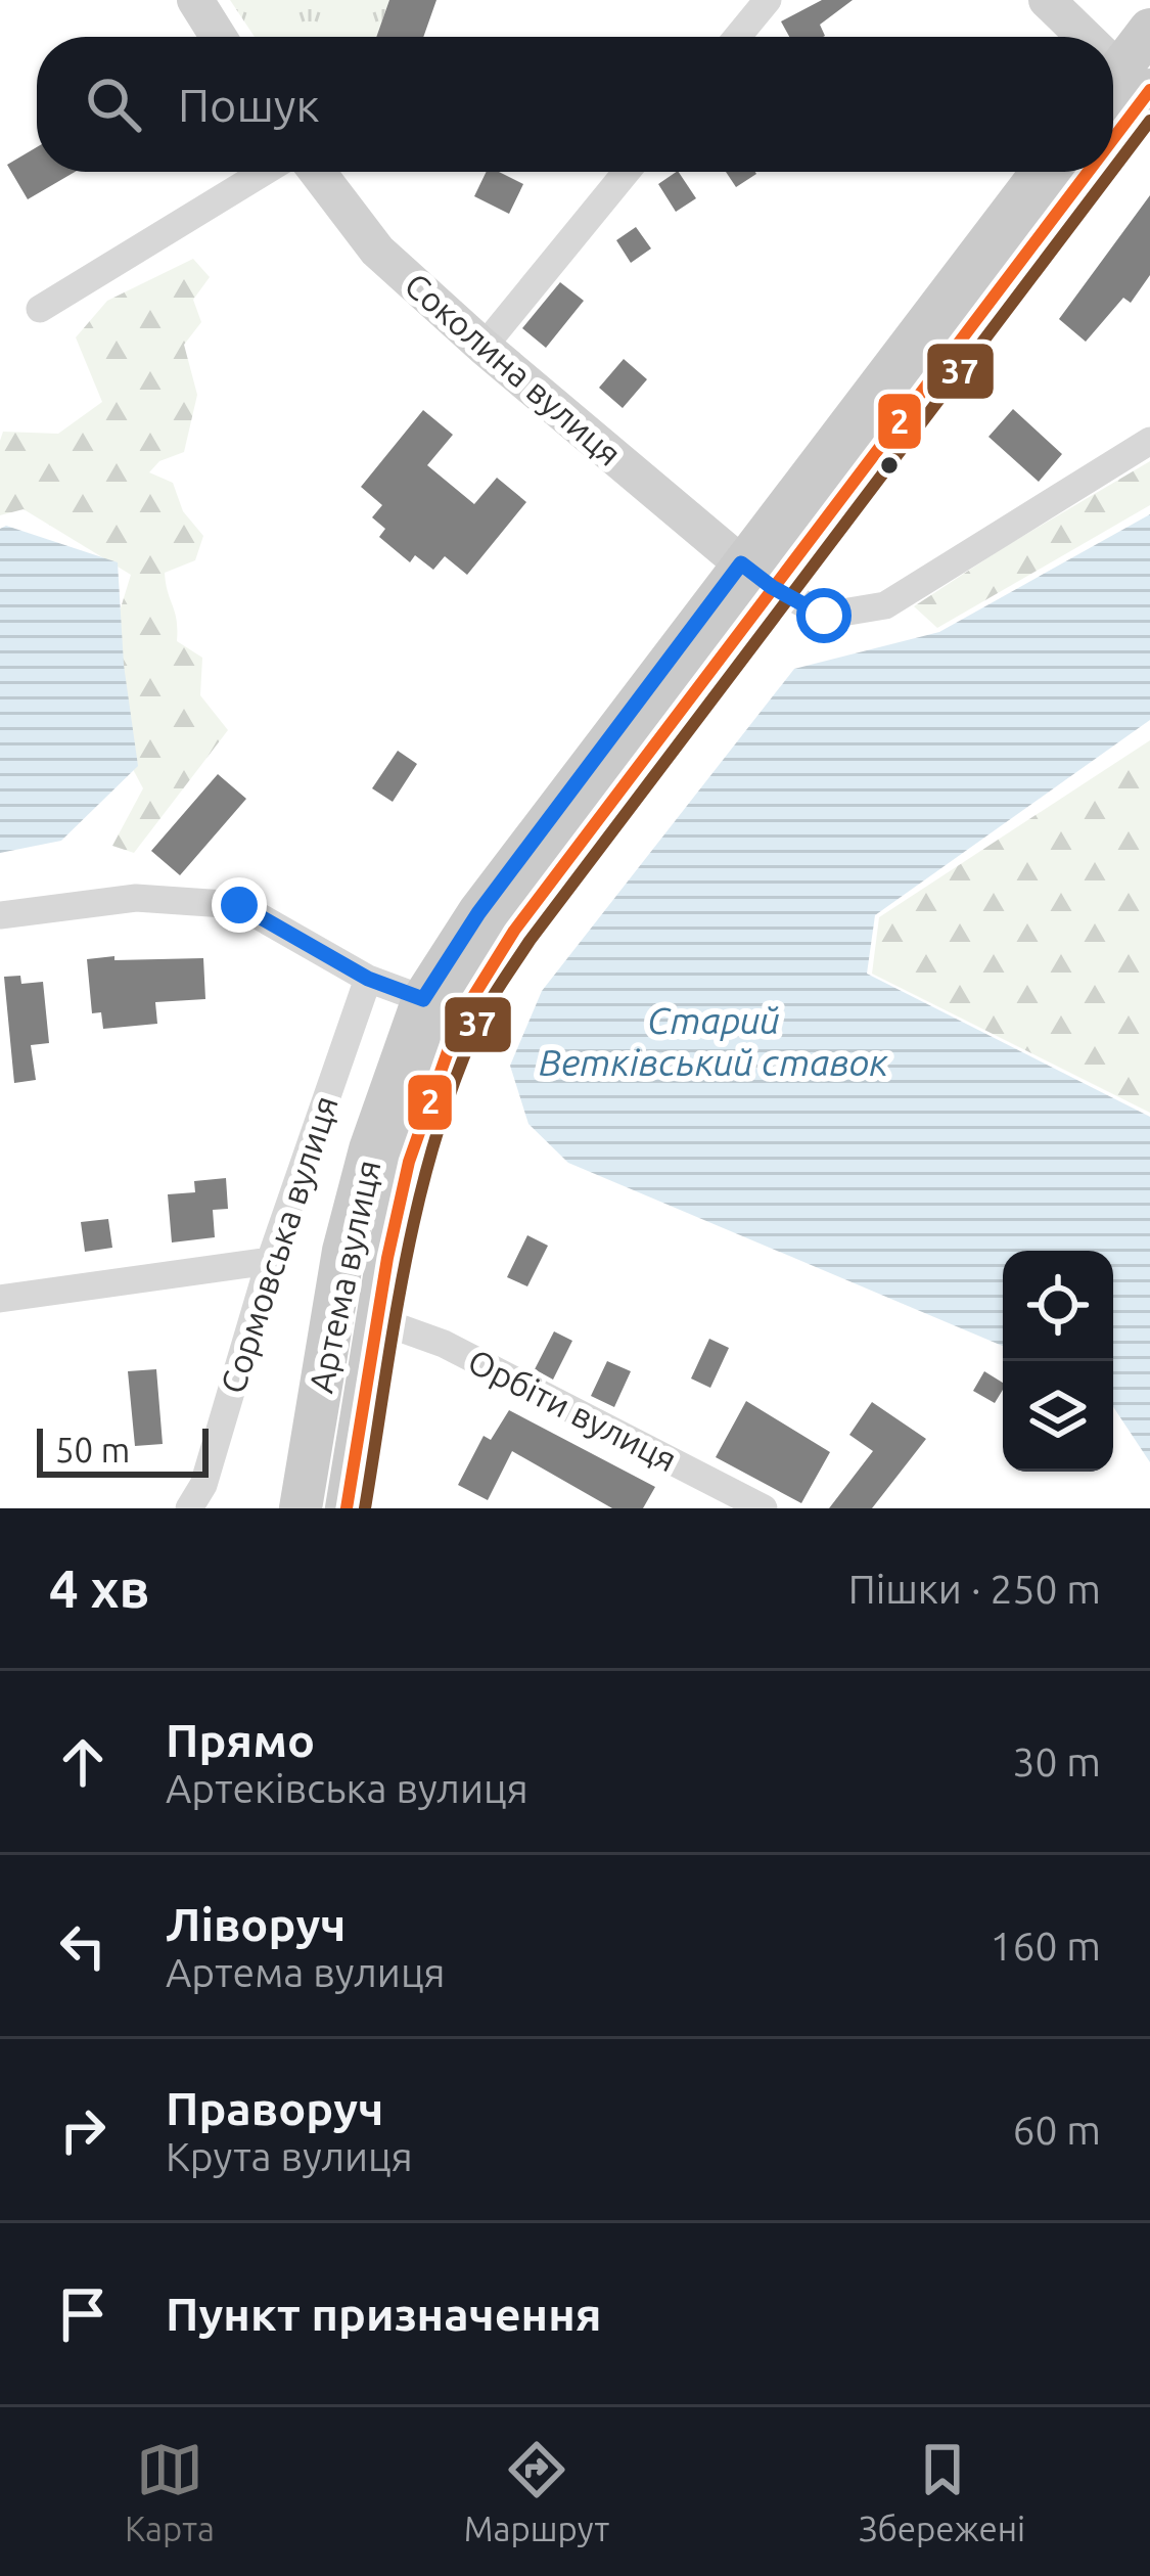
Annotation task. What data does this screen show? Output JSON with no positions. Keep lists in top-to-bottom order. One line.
{"streets":{"main road":["Артема вулиця"],"street":["Соколина вулиця","Сормовська вулиця","Орбіти вулиця"]},"crossings":[["Соколина вулиця","Артема вулиця"],["Артема вулиця","Орбіти вулиця"]],"water":["Старий Ветківський ставок"],"lines":["transit line 2","transit line 37"],"scale_bar":"50 m","page":{"search":"Пошук","scale":"50 m","heading":["4 хв","Пішки · 250 m"],"list":[["Прямо","Артеківська вулиця","30 m"],["Ліворуч","Артема вулиця","160 m"],["Праворуч","Крута вулиця","60 m"],"Пункт призначення"],"nav":["Карта","Маршрут","Збережені"]}}
